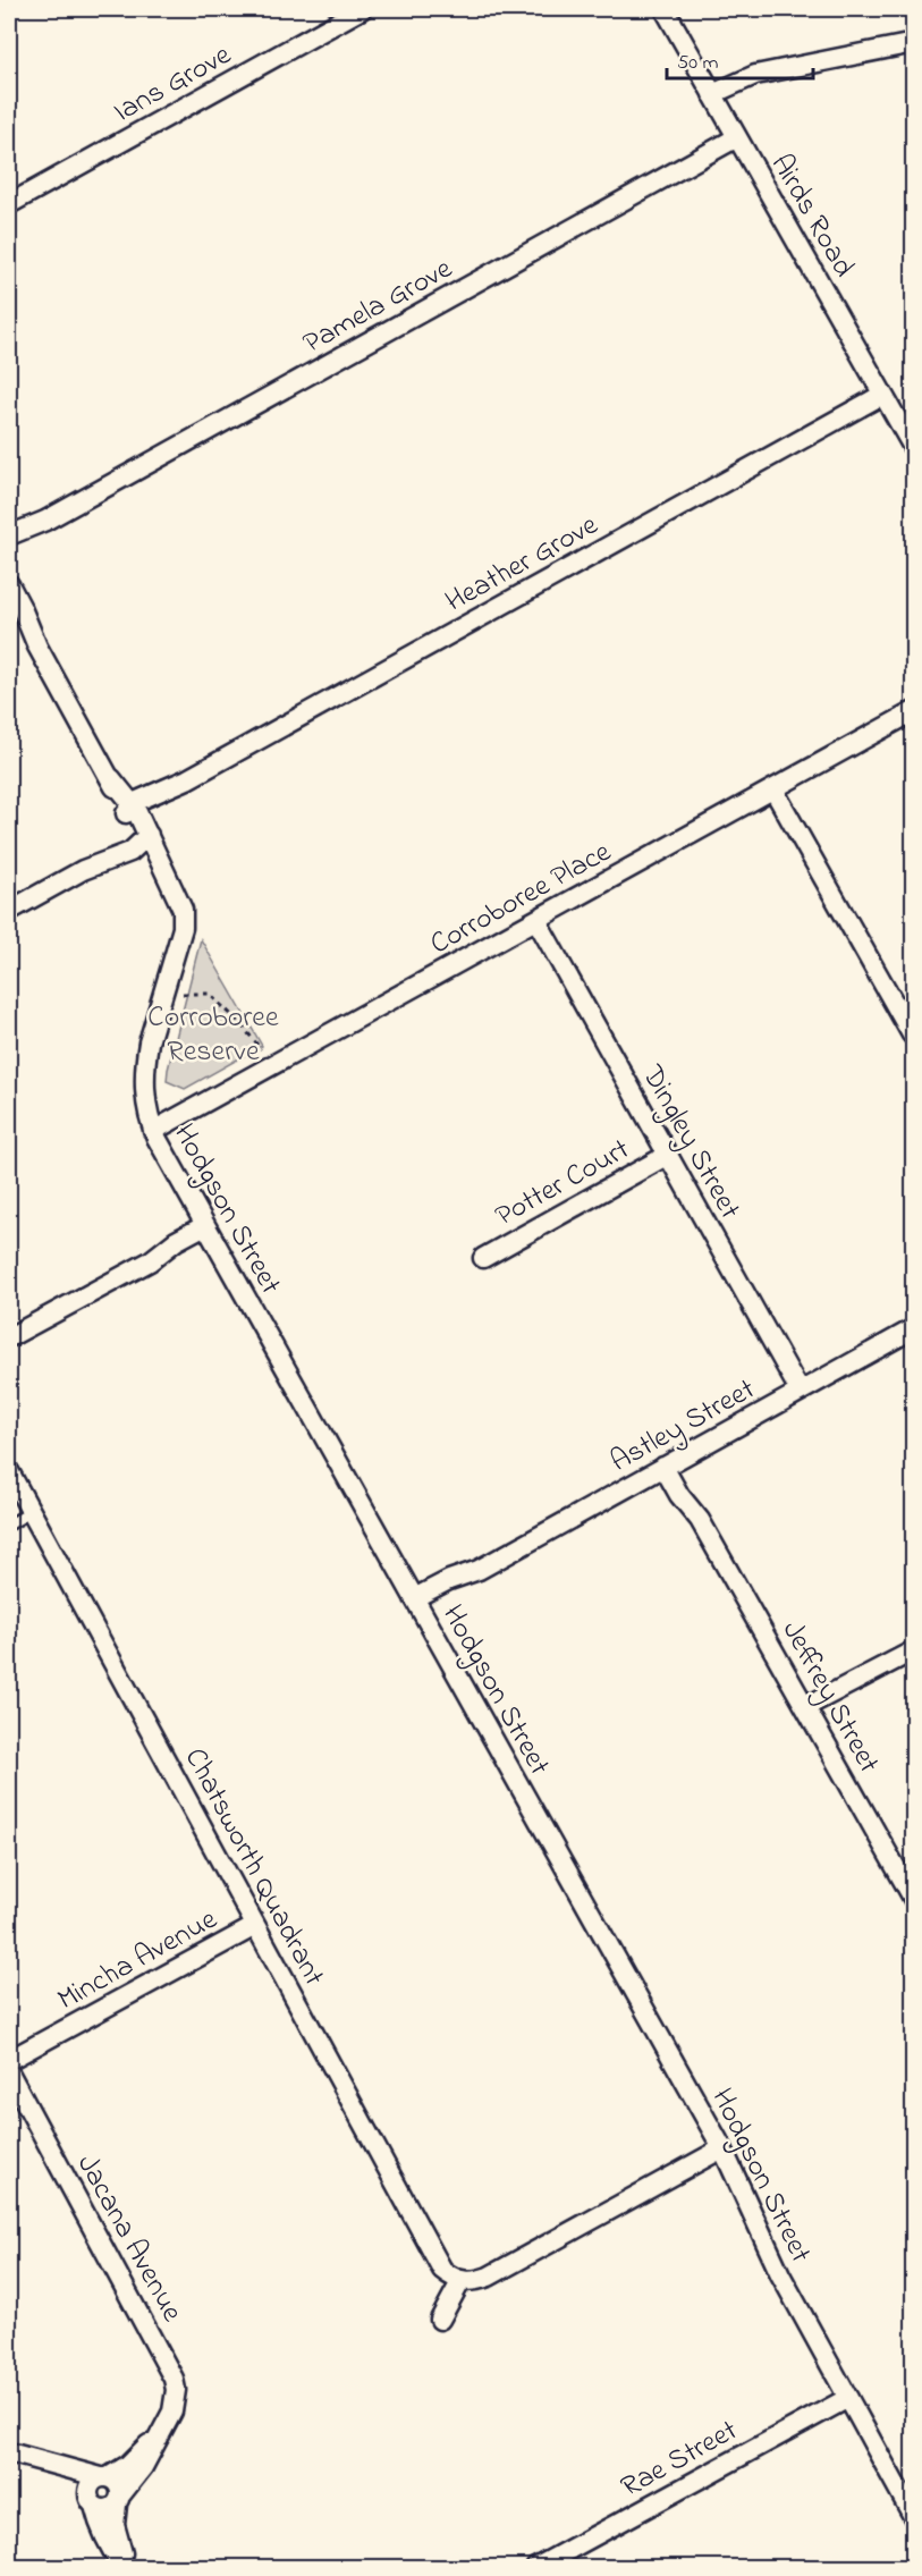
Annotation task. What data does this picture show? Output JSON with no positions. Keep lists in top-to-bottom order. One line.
{"streets":{"street":["Ians Grove","Airds Road","Pamela Grove","Heather Grove","Corroboree Place","Dingley Street","Potter Court","Hodgson Street","Astley Street","Jeffrey Street","Chatsworth Quadrant","Mincha Avenue","Jacana Avenue","Rae Street"]},"crossings":[["Airds Road","Pamela Grove"],["Airds Road","Heather Grove"],["Heather Grove","Hodgson Street"],["Corroboree Place","Dingley Street"],["Corroboree Place","Hodgson Street"],["Dingley Street","Potter Court"],["Dingley Street","Astley Street"],["Hodgson Street","Astley Street"],["Hodgson Street","Rae Street"],["Astley Street","Jeffrey Street"],["Chatsworth Quadrant","Mincha Avenue"]],"parks":["Corroboree Reserve"],"scale_bar":"50 m"}
